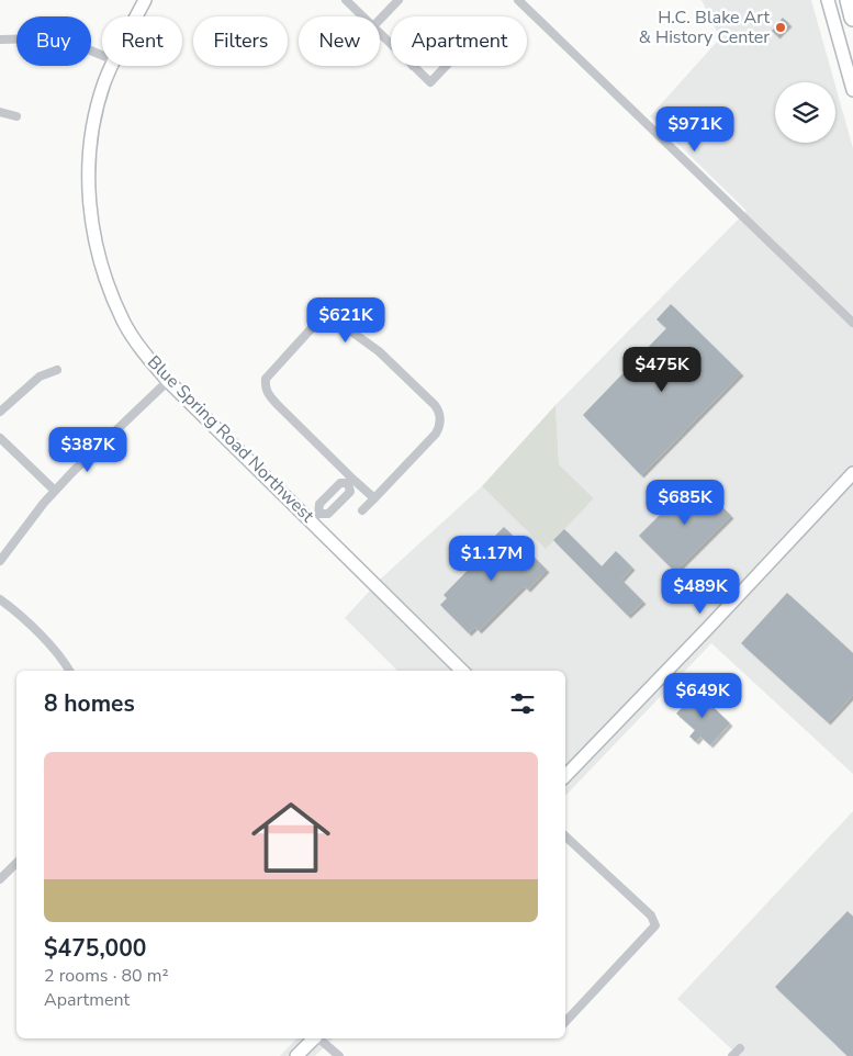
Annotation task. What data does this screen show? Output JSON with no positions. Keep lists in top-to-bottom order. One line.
{"streets":{"street":["Blue Spring Road Northwest"]},"places":["H.C. Blake Art & History Center"],"page":{"chip":["Buy","Rent","Filters","New","Apartment"],"price":["$971K","$621K","$475K","$387K","$685K","$1.17M","$489K","$649K"],"heading":"8 homes","list":[{"name":"$475,000","note":"2 rooms · 80 m² · Apartment"}]}}
